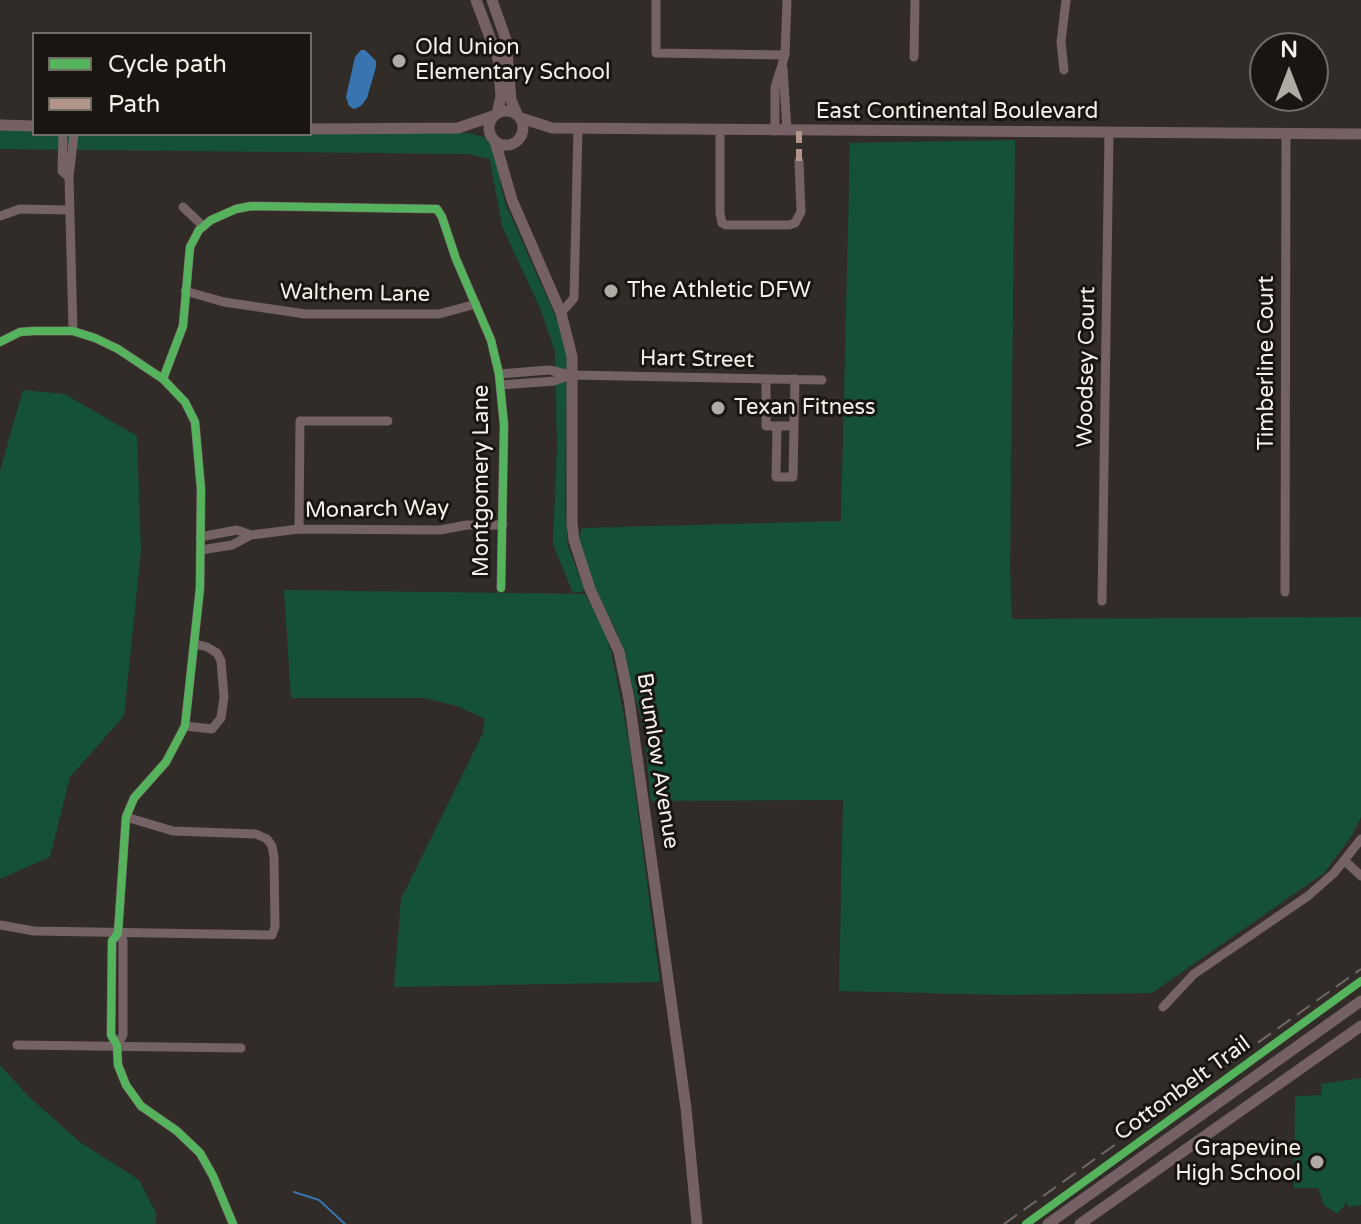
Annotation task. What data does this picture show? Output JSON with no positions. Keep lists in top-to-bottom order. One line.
{"streets":{"main road":["East Continental Boulevard","Brumlow Avenue"],"street":["Walthem Lane","Hart Street","Timberline Court","Woodsey Court","Montgomery Lane","Monarch Way"],"cycle path":["Cottonbelt Trail"]},"crossings":[["East Continental Boulevard","Timberline Court"],["East Continental Boulevard","Woodsey Court"],["East Continental Boulevard","Brumlow Avenue"],["Walthem Lane","Montgomery Lane"],["Hart Street","Brumlow Avenue"],["Montgomery Lane","Monarch Way"]],"places":["Old Union Elementary School","The Athletic DFW","Texan Fitness","Grapevine High School"],"legend":["Cycle path","Path"],"north":"top"}
